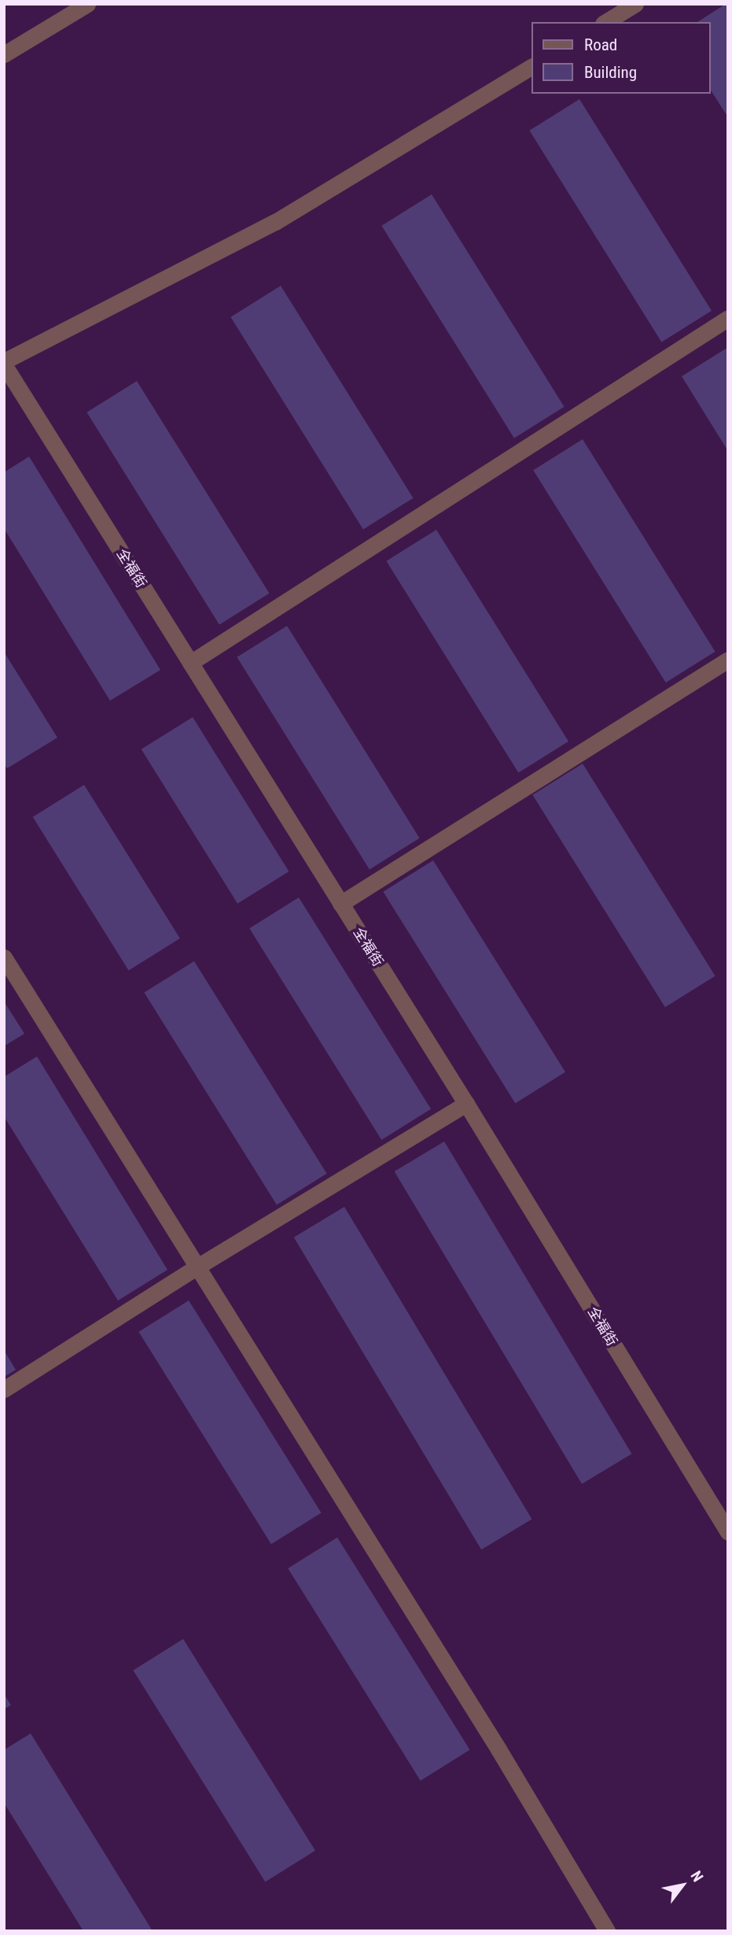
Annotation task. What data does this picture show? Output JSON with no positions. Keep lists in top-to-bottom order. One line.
{"streets":{"street":["全福街"]},"legend":["Road","Building"],"north":"top right"}
